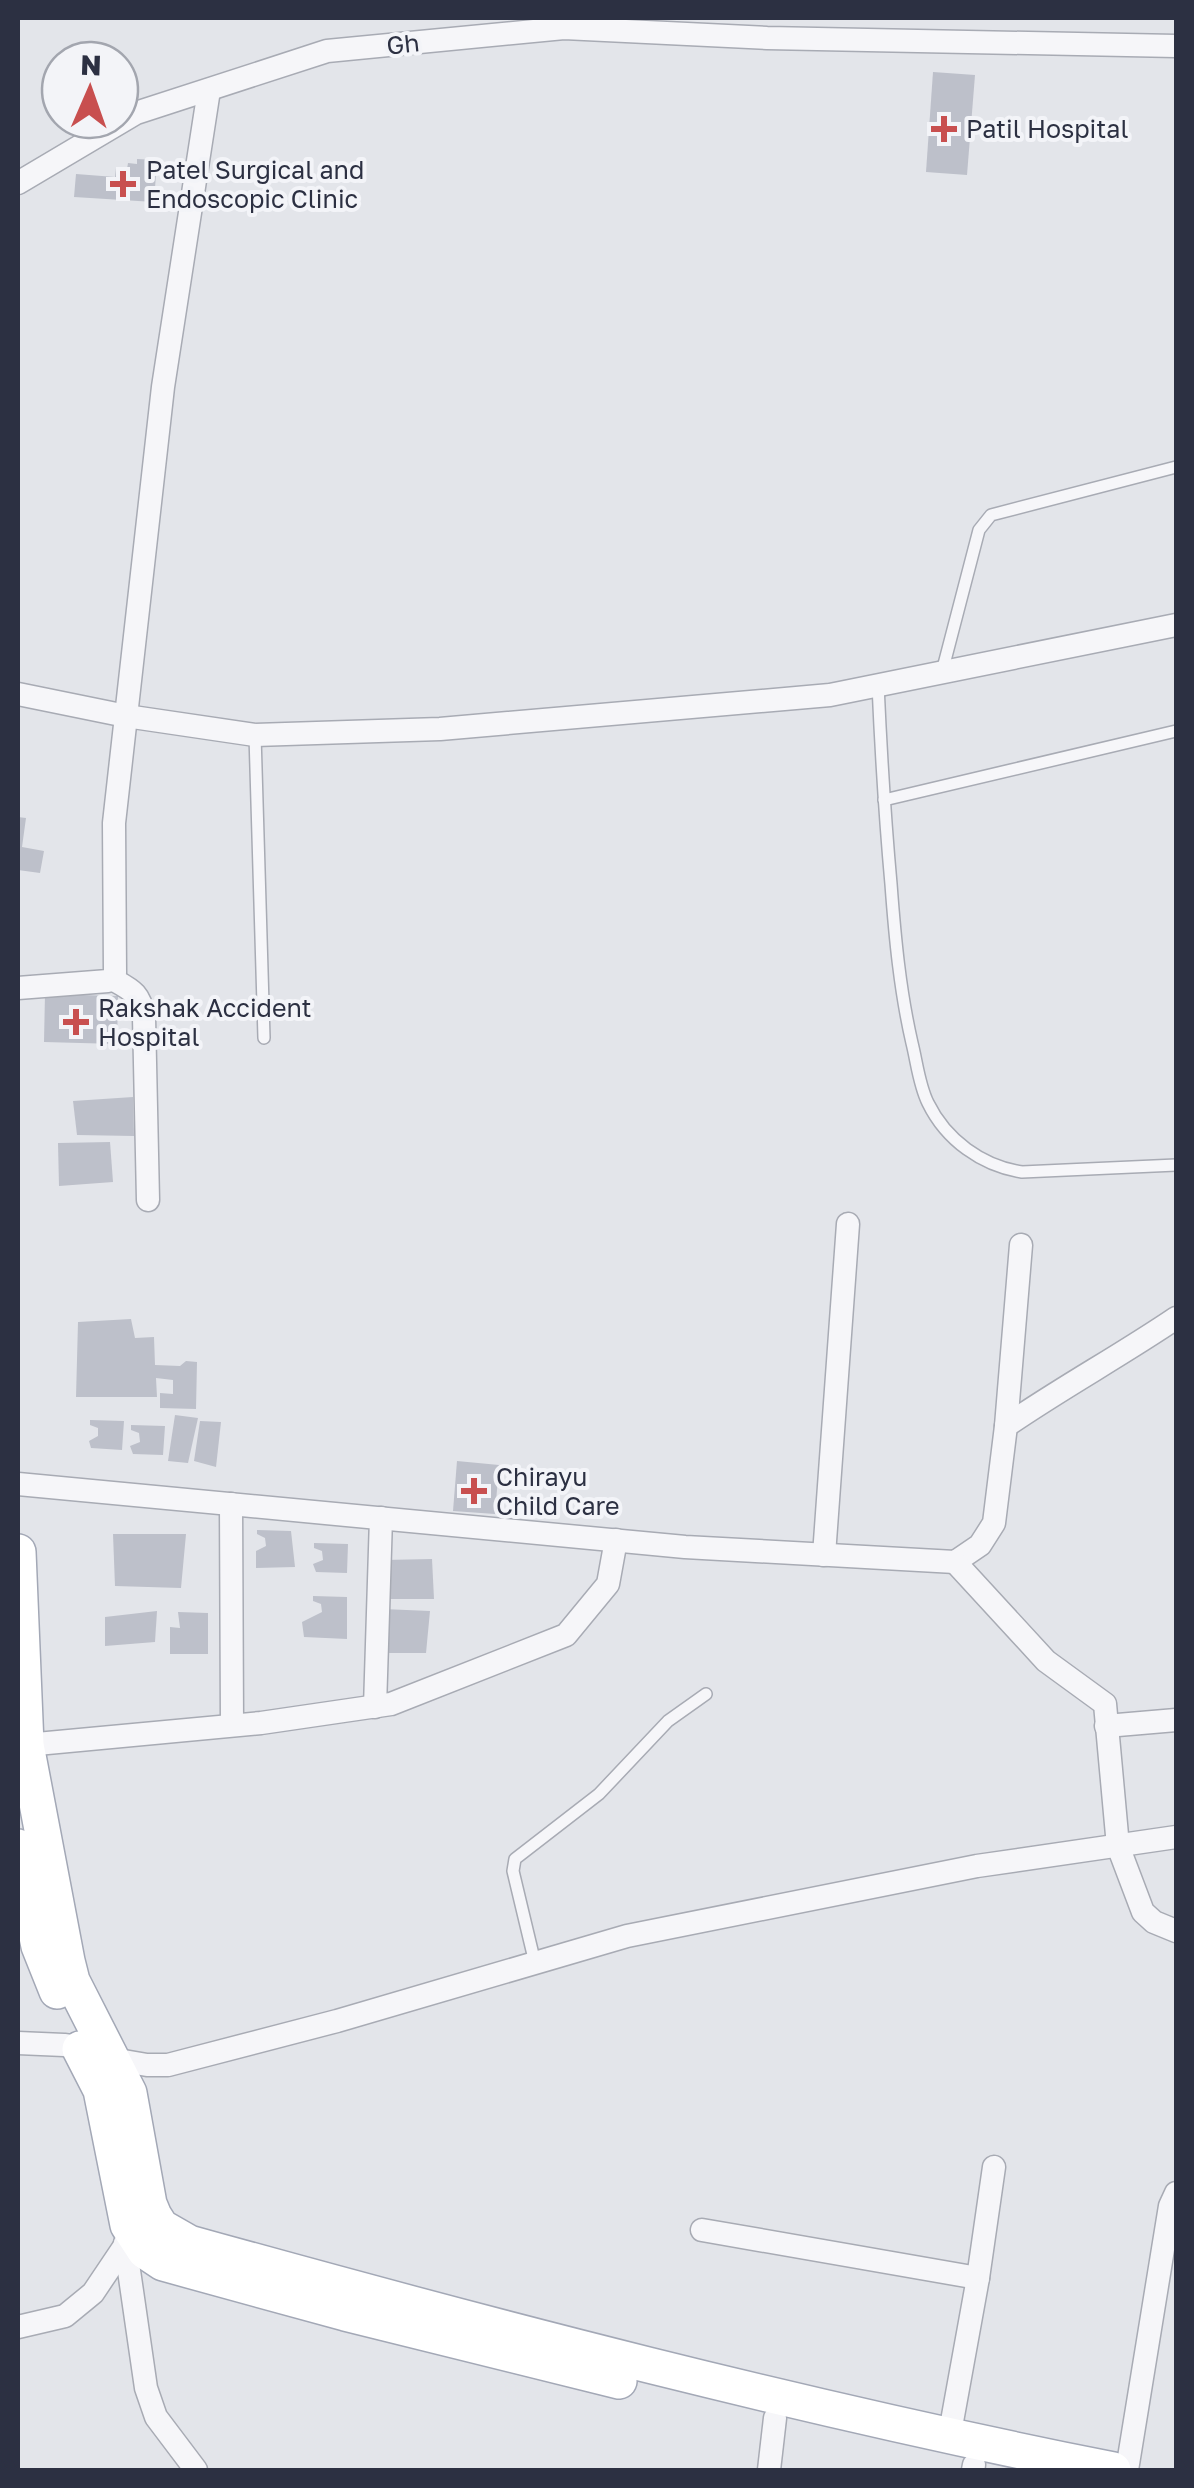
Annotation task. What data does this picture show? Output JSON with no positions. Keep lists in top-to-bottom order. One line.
{"streets":{"street":["Gh"]},"places":{"health":["Patil Hospital","Patel Surgical and Endoscopic Clinic","Rakshak Accident Hospital","Chirayu Child Care"]},"north":"top"}
